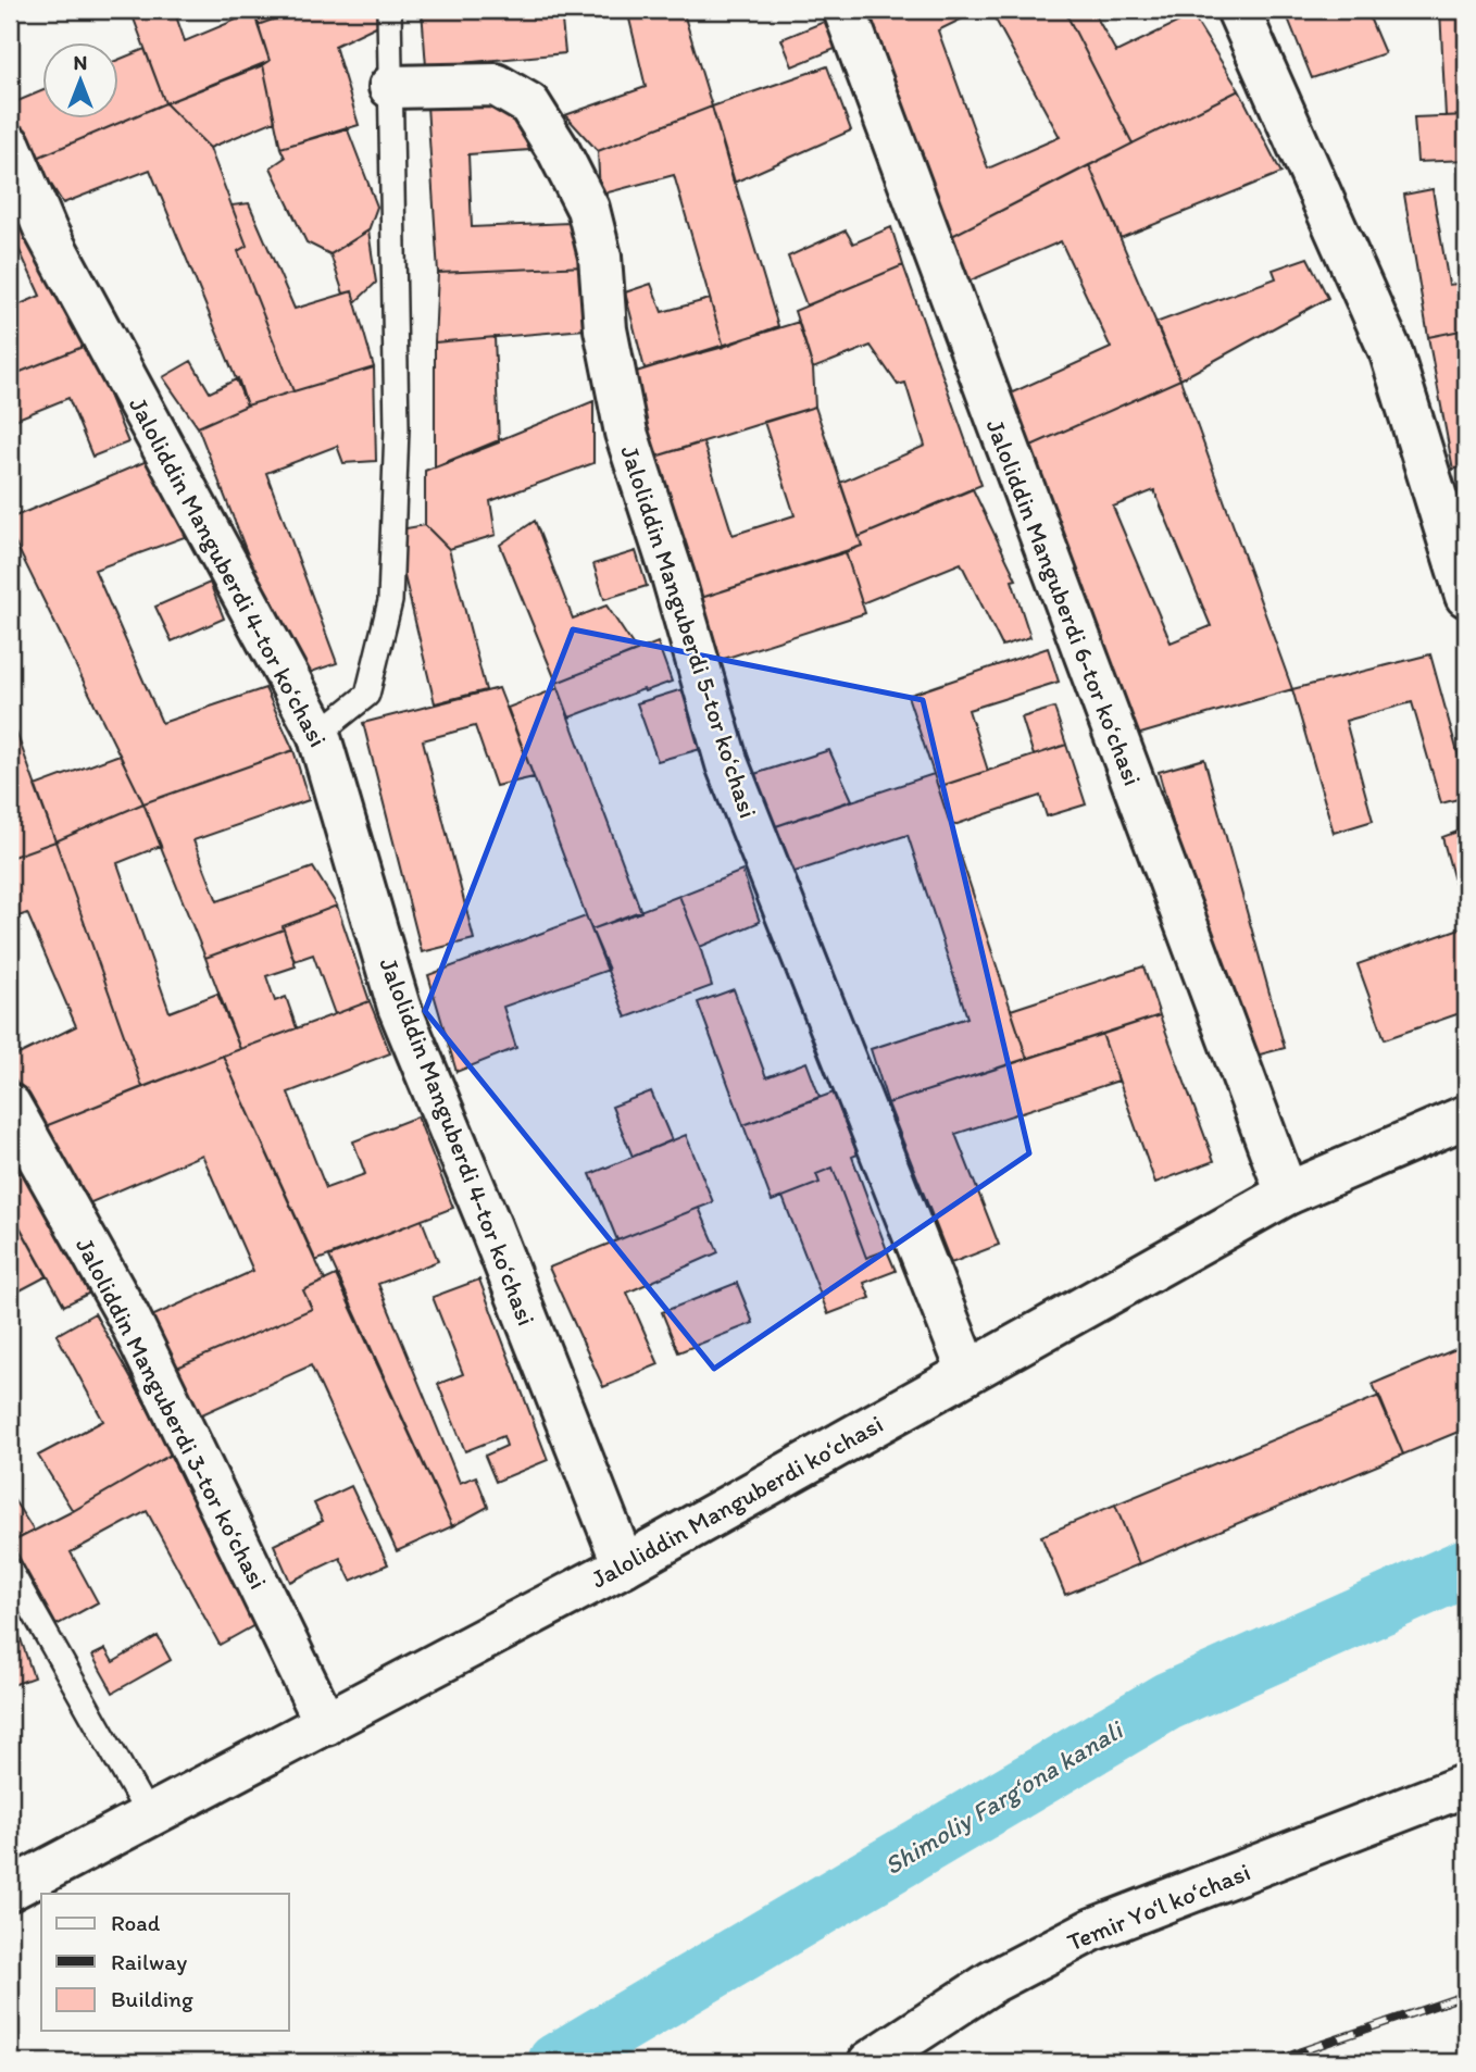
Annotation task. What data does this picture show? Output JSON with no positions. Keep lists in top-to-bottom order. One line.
{"streets":{"street":["Jaloliddin Manguberdi 4-tor koʻchasi","Jaloliddin Manguberdi 6-tor koʻchasi","Jaloliddin Manguberdi 5-tor koʻchasi","Jaloliddin Manguberdi 3-tor koʻchasi","Jaloliddin Manguberdi koʻchasi","Temir Yoʻl koʻchasi"]},"crossings":[["Jaloliddin Manguberdi 4-tor koʻchasi","Jaloliddin Manguberdi koʻchasi"],["Jaloliddin Manguberdi 6-tor koʻchasi","Jaloliddin Manguberdi koʻchasi"],["Jaloliddin Manguberdi 5-tor koʻchasi","Jaloliddin Manguberdi koʻchasi"],["Jaloliddin Manguberdi 3-tor koʻchasi","Jaloliddin Manguberdi koʻchasi"]],"water":["Shimoliy Fargʻona kanali"],"legend":["Road","Railway","Building"],"north":"top"}
